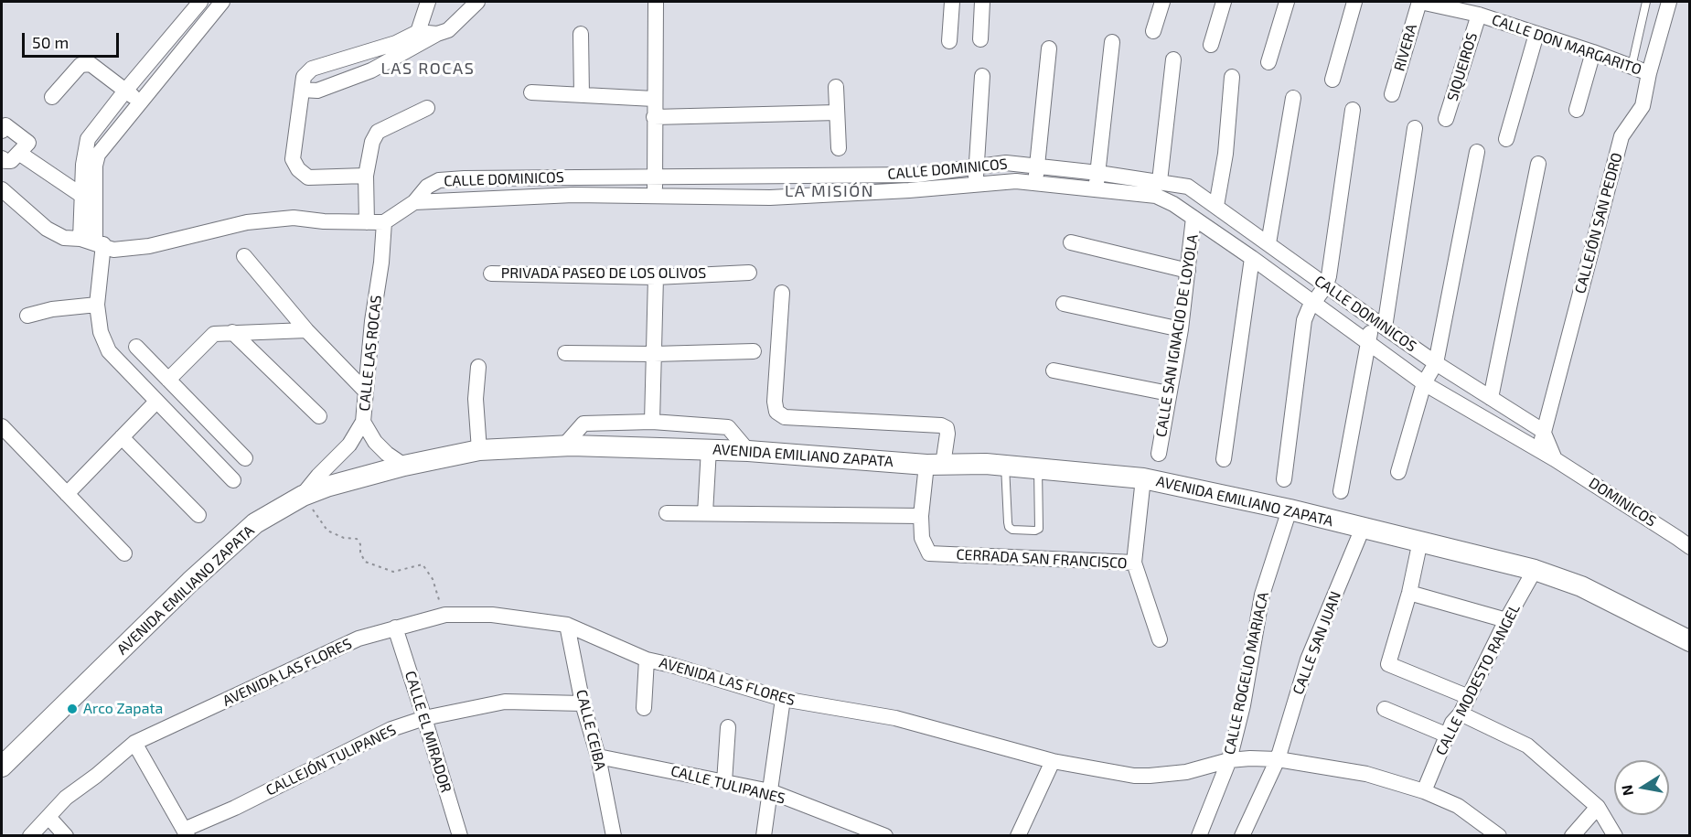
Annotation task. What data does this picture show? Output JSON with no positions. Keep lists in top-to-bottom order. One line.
{"streets":{"main road":["AVENIDA EMILIANO ZAPATA"],"street":["CALLE DON MARGARITO","RIVERA","SIQUEIROS","CALLE DOMINICOS","CALLEJÓN SAN PEDRO","PRIVADA PASEO DE LOS OLIVOS","CALLE SAN IGNACIO DE LOYOLA","CALLE LAS ROCAS","DOMINICOS","CERRADA SAN FRANCISCO","CALLE SAN JUAN","AVENIDA LAS FLORES","CALLE ROGELIO MARIACA","CALLE MODESTO RANGEL","CALLE CEIBA","CALLE EL MIRADOR","CALLEJÓN TULIPANES","CALLE TULIPANES"]},"crossings":[["CALLE DON MARGARITO","RIVERA"],["CALLE DON MARGARITO","SIQUEIROS"],["CALLE DON MARGARITO","CALLEJÓN SAN PEDRO"],["CALLE DOMINICOS","CALLEJÓN SAN PEDRO"],["CALLE DOMINICOS","CALLE SAN IGNACIO DE LOYOLA"],["CALLE DOMINICOS","CALLE LAS ROCAS"],["CALLE DOMINICOS","DOMINICOS"],["CALLEJÓN SAN PEDRO","DOMINICOS"],["CALLE LAS ROCAS","AVENIDA EMILIANO ZAPATA"],["AVENIDA EMILIANO ZAPATA","CERRADA SAN FRANCISCO"],["AVENIDA EMILIANO ZAPATA","CALLE SAN JUAN"],["AVENIDA EMILIANO ZAPATA","CALLE ROGELIO MARIACA"],["AVENIDA EMILIANO ZAPATA","CALLE MODESTO RANGEL"],["CALLE SAN JUAN","AVENIDA LAS FLORES"],["AVENIDA LAS FLORES","CALLE ROGELIO MARIACA"],["AVENIDA LAS FLORES","CALLE MODESTO RANGEL"],["AVENIDA LAS FLORES","CALLE CEIBA"],["AVENIDA LAS FLORES","CALLE EL MIRADOR"],["CALLE CEIBA","CALLEJÓN TULIPANES"],["CALLE CEIBA","CALLE TULIPANES"],["CALLE EL MIRADOR","CALLEJÓN TULIPANES"]],"districts":["LAS ROCAS","LA MISIÓN"],"places":["Arco Zapata"],"scale_bar":"50 m","north":"left"}
